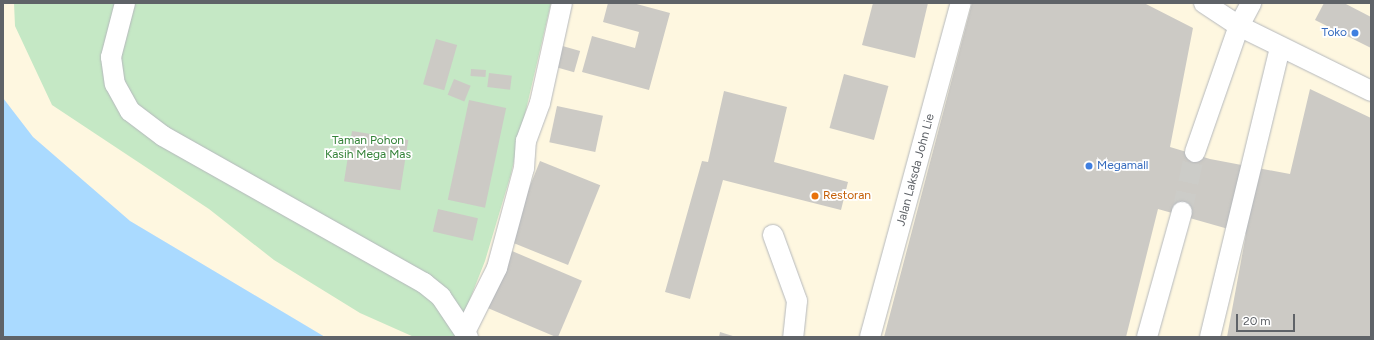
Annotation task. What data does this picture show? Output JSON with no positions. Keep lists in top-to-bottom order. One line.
{"streets":{"lane":["Jalan Laksda John Lie"]},"parks":["Taman Pohon Kasih Mega Mas"],"places":["Toko","Megamall","Restoran"],"scale_bar":"20 m"}
